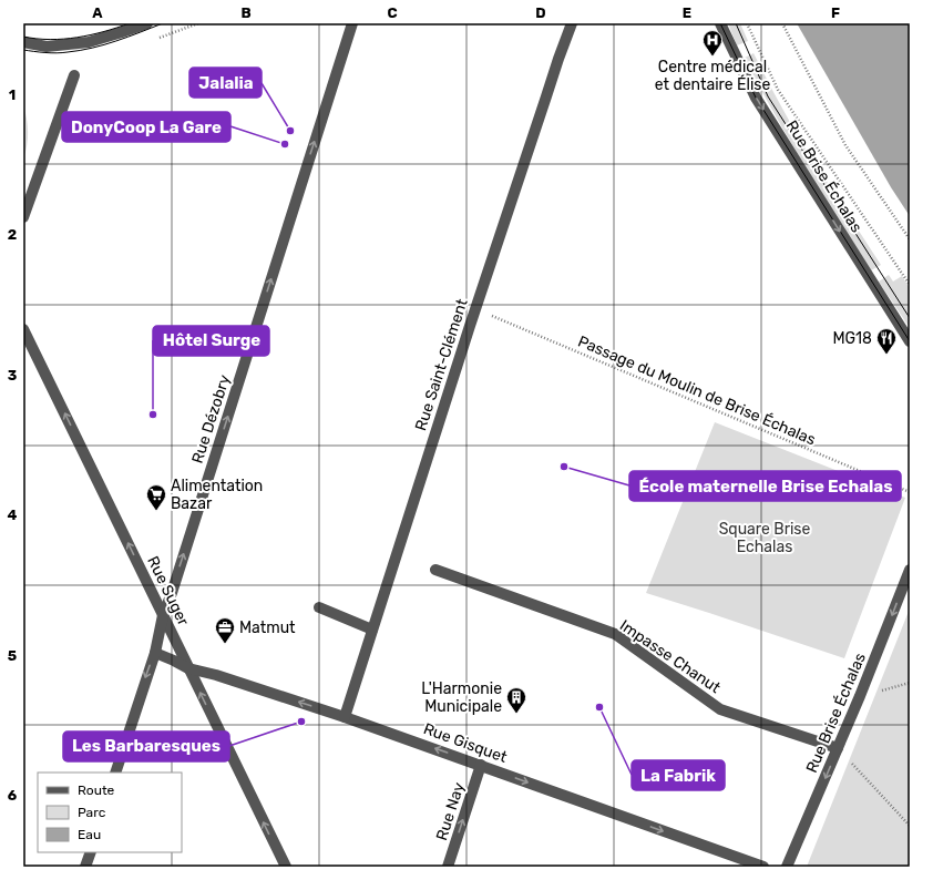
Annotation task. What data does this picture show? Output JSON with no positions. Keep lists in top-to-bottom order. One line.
{"streets":{"street":["Rue Brise Échalas","Rue Saint-Clément","Rue Dézobry","Rue Suger","Impasse Chanut","Rue Gisquet","Rue Nay"],"path":["Passage du Moulin de Brise Échalas"]},"crossings":[["Rue Brise Échalas","Impasse Chanut"],["Rue Saint-Clément","Passage du Moulin de Brise Échalas"],["Rue Saint-Clément","Rue Gisquet"],["Rue Dézobry","Rue Suger"],["Rue Dézobry","Rue Gisquet"],["Rue Suger","Rue Gisquet"],["Rue Gisquet","Rue Nay"]],"one_way":["Rue Brise Échalas","Rue Suger","Rue Nay"],"parks":["Square Brise Echalas"],"places":{"hospital":["Centre médical et dentaire Élise"],"other":["Jalalia","DonyCoop La Gare","Hôtel Surge","École maternelle Brise Echalas","La Fabrik","Les Barbaresques"],"restaurant":["MG18"],"supermarket":["Alimentation Bazar"],"office":["Matmut"],"building":["L'Harmonie Municipale"]},"legend":["Route","Parc","Eau"],"grid":{"columns":["A","B","C","D","E","F"],"rows":["1","2","3","4","5","6"]}}
